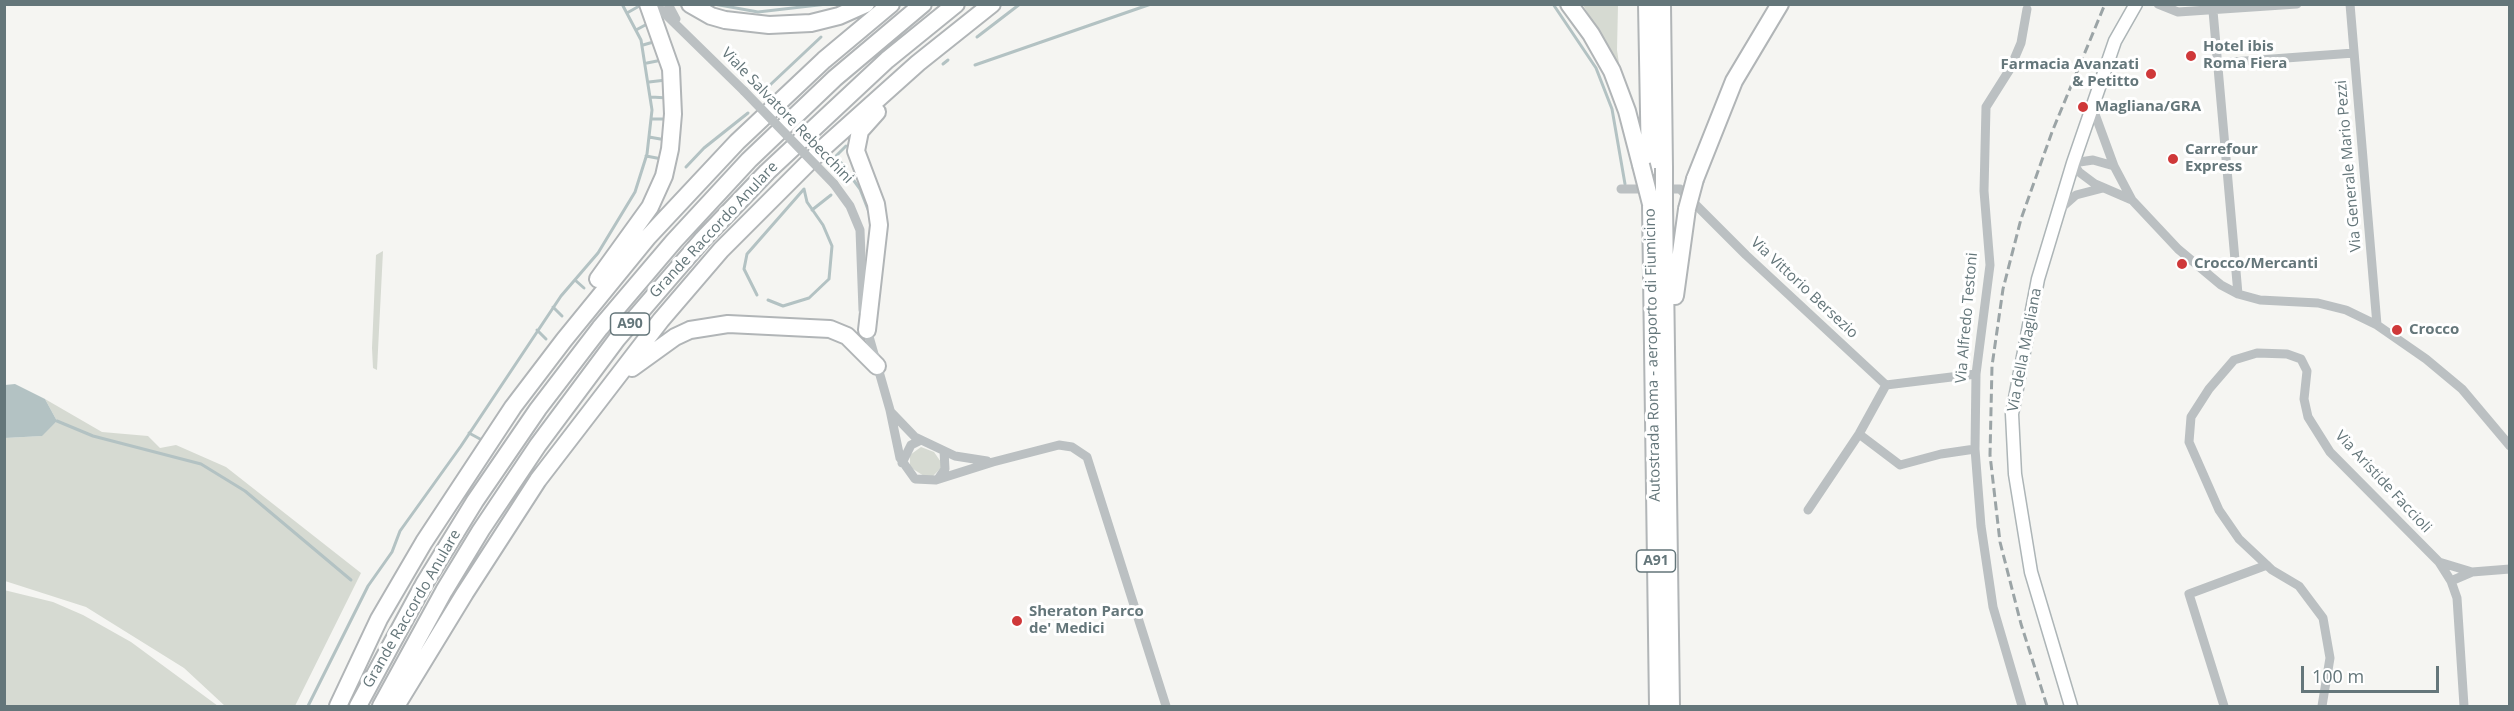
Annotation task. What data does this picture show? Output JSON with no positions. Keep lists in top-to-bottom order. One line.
{"streets":{"highway":["Grande Raccordo Anulare","A90","Autostrada Roma - aeroporto di Fiumicino","A91"],"main road":["Via della Magliana"],"street":["Viale Salvatore Rebecchini","Via Generale Mario Pezzi","Via Vittorio Bersezio","Via Alfredo Testoni","Via Aristide Faccioli"]},"places":["Hotel ibis Roma Fiera","Farmacia Avanzati & Petitto","Magliana/GRA","Carrefour Express","Crocco/Mercanti","Crocco","Sheraton Parco de' Medici"],"scale_bar":"100 m"}
